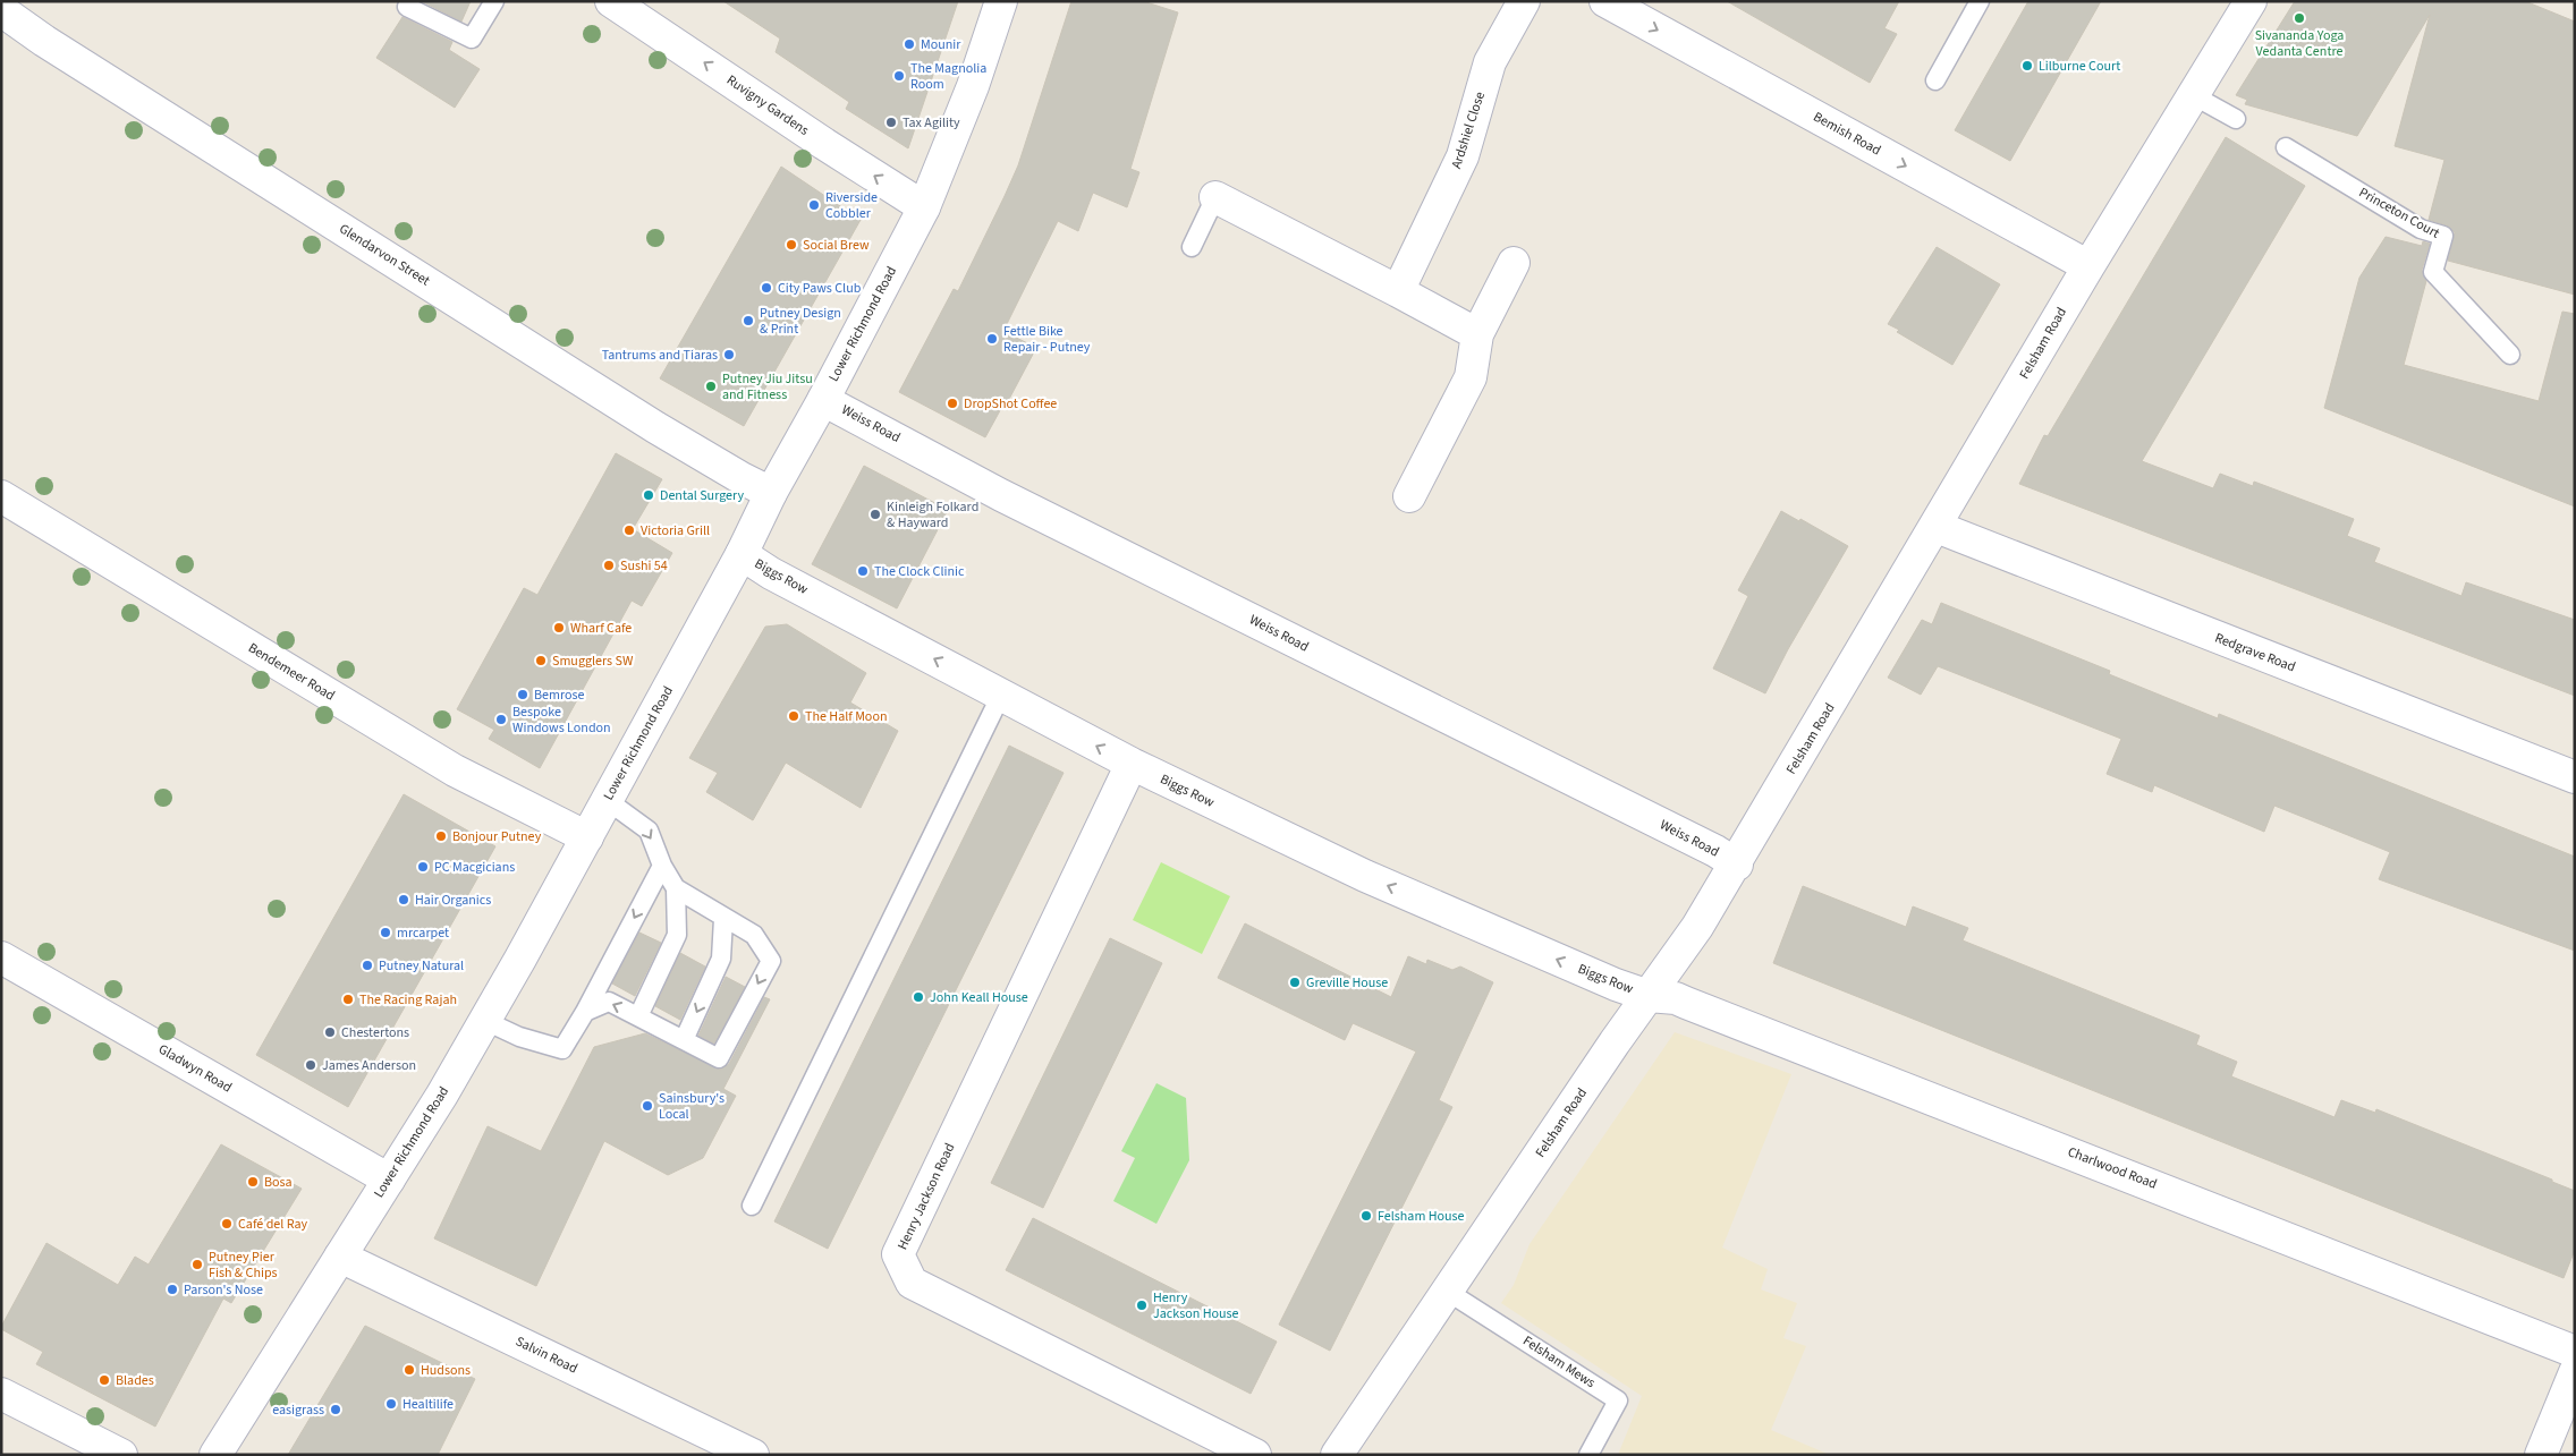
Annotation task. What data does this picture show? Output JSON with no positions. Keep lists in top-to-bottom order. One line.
{"streets":{"street":["Ruvigny Gardens","Ardshiel Close","Bemish Road","Glendarvon Street","Lower Richmond Road","Felsham Road","Weiss Road","Biggs Row","Redgrave Road","Bendemeer Road","Gladwyn Road","Charlwood Road","Henry Jackson Road","Salvin Road"],"lane":["Princeton Court","Felsham Mews"]},"crossings":[["Ruvigny Gardens","Lower Richmond Road"],["Bemish Road","Felsham Road"],["Glendarvon Street","Lower Richmond Road"],["Lower Richmond Road","Weiss Road"],["Lower Richmond Road","Biggs Row"],["Lower Richmond Road","Bendemeer Road"],["Lower Richmond Road","Gladwyn Road"],["Lower Richmond Road","Salvin Road"],["Felsham Road","Weiss Road"],["Felsham Road","Biggs Row"],["Felsham Road","Redgrave Road"],["Felsham Road","Charlwood Road"],["Felsham Road","Felsham Mews"],["Biggs Row","Charlwood Road"],["Biggs Row","Henry Jackson Road"]],"one_way":["Ruvigny Gardens","Bemish Road","Biggs Row"],"places":["Sivananda Yoga Vedanta Centre","Mounir","Lilburne Court","The Magnolia Room","Tax Agility","Riverside Cobbler","Social Brew","City Paws Club","Putney Design & Print","Fettle Bike Repair - Putney","Tantrums and Tiaras","Putney Jiu Jitsu and Fitness","DropShot Coffee","Dental Surgery","Kinleigh Folkard & Hayward","Victoria Grill","Sushi 54","The Clock Clinic","Wharf Cafe","Smugglers SW","Bemrose","The Half Moon","Bespoke Windows London","Bonjour Putney","PC Macgicians","Hair Organics","mrcarpet","Putney Natural","Greville House","John Keall House","The Racing Rajah","Chestertons","James Anderson","Sainsbury's Local","Bosa","Felsham House","Café del Ray","Putney Pier Fish & Chips","Parson's Nose","Henry Jackson House","Hudsons","Blades","Healtilife","easigrass"]}
